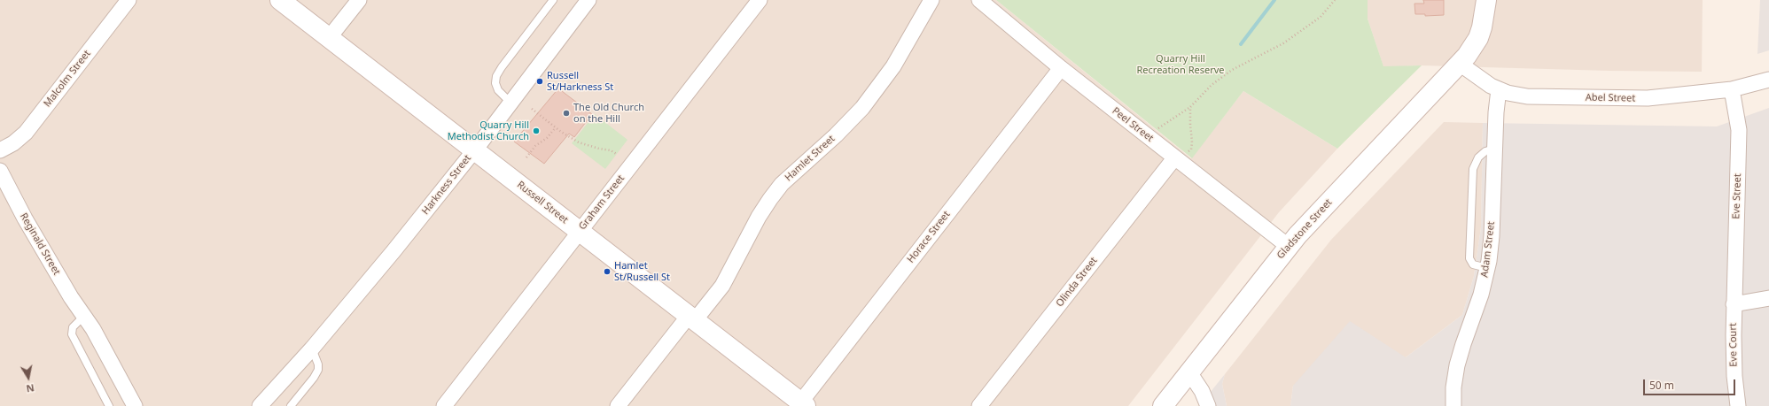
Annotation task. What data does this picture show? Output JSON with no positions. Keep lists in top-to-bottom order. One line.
{"streets":{"street":["Malcolm Street","Abel Street","Peel Street","Hamlet Street","Harkness Street","Eve Street","Russell Street","Graham Street","Gladstone Street","Horace Street","Reginald Street","Adam Street","Olinda Street","Eve Court"]},"crossings":[["Abel Street","Eve Street"],["Abel Street","Gladstone Street"],["Abel Street","Adam Street"],["Peel Street","Gladstone Street"],["Peel Street","Horace Street"],["Peel Street","Olinda Street"],["Hamlet Street","Russell Street"],["Harkness Street","Russell Street"],["Eve Street","Eve Court"],["Russell Street","Graham Street"],["Russell Street","Horace Street"]],"parks":["Quarry Hill Recreation Reserve"],"places":["Russell St/Harkness St","The Old Church on the Hill","Quarry Hill Methodist Church","Hamlet St/Russell St"],"scale_bar":"50 m","north":"bottom"}
